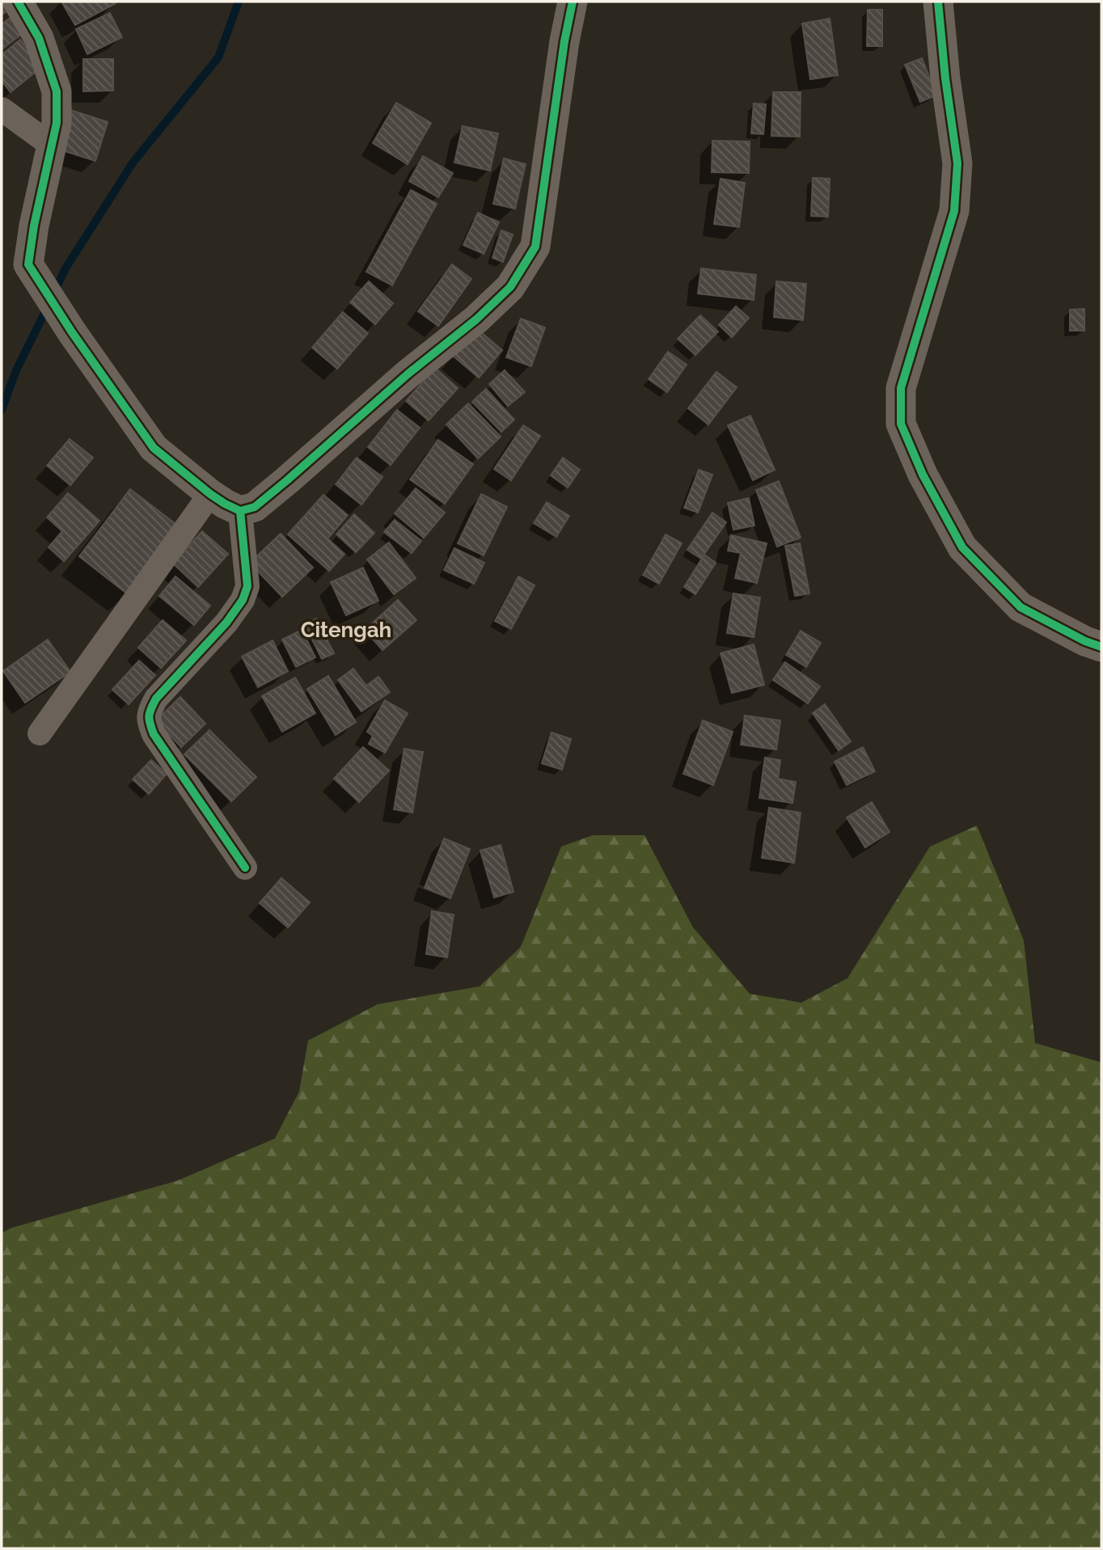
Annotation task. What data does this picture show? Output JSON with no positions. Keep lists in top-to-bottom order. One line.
{"districts":["Citengah"]}
